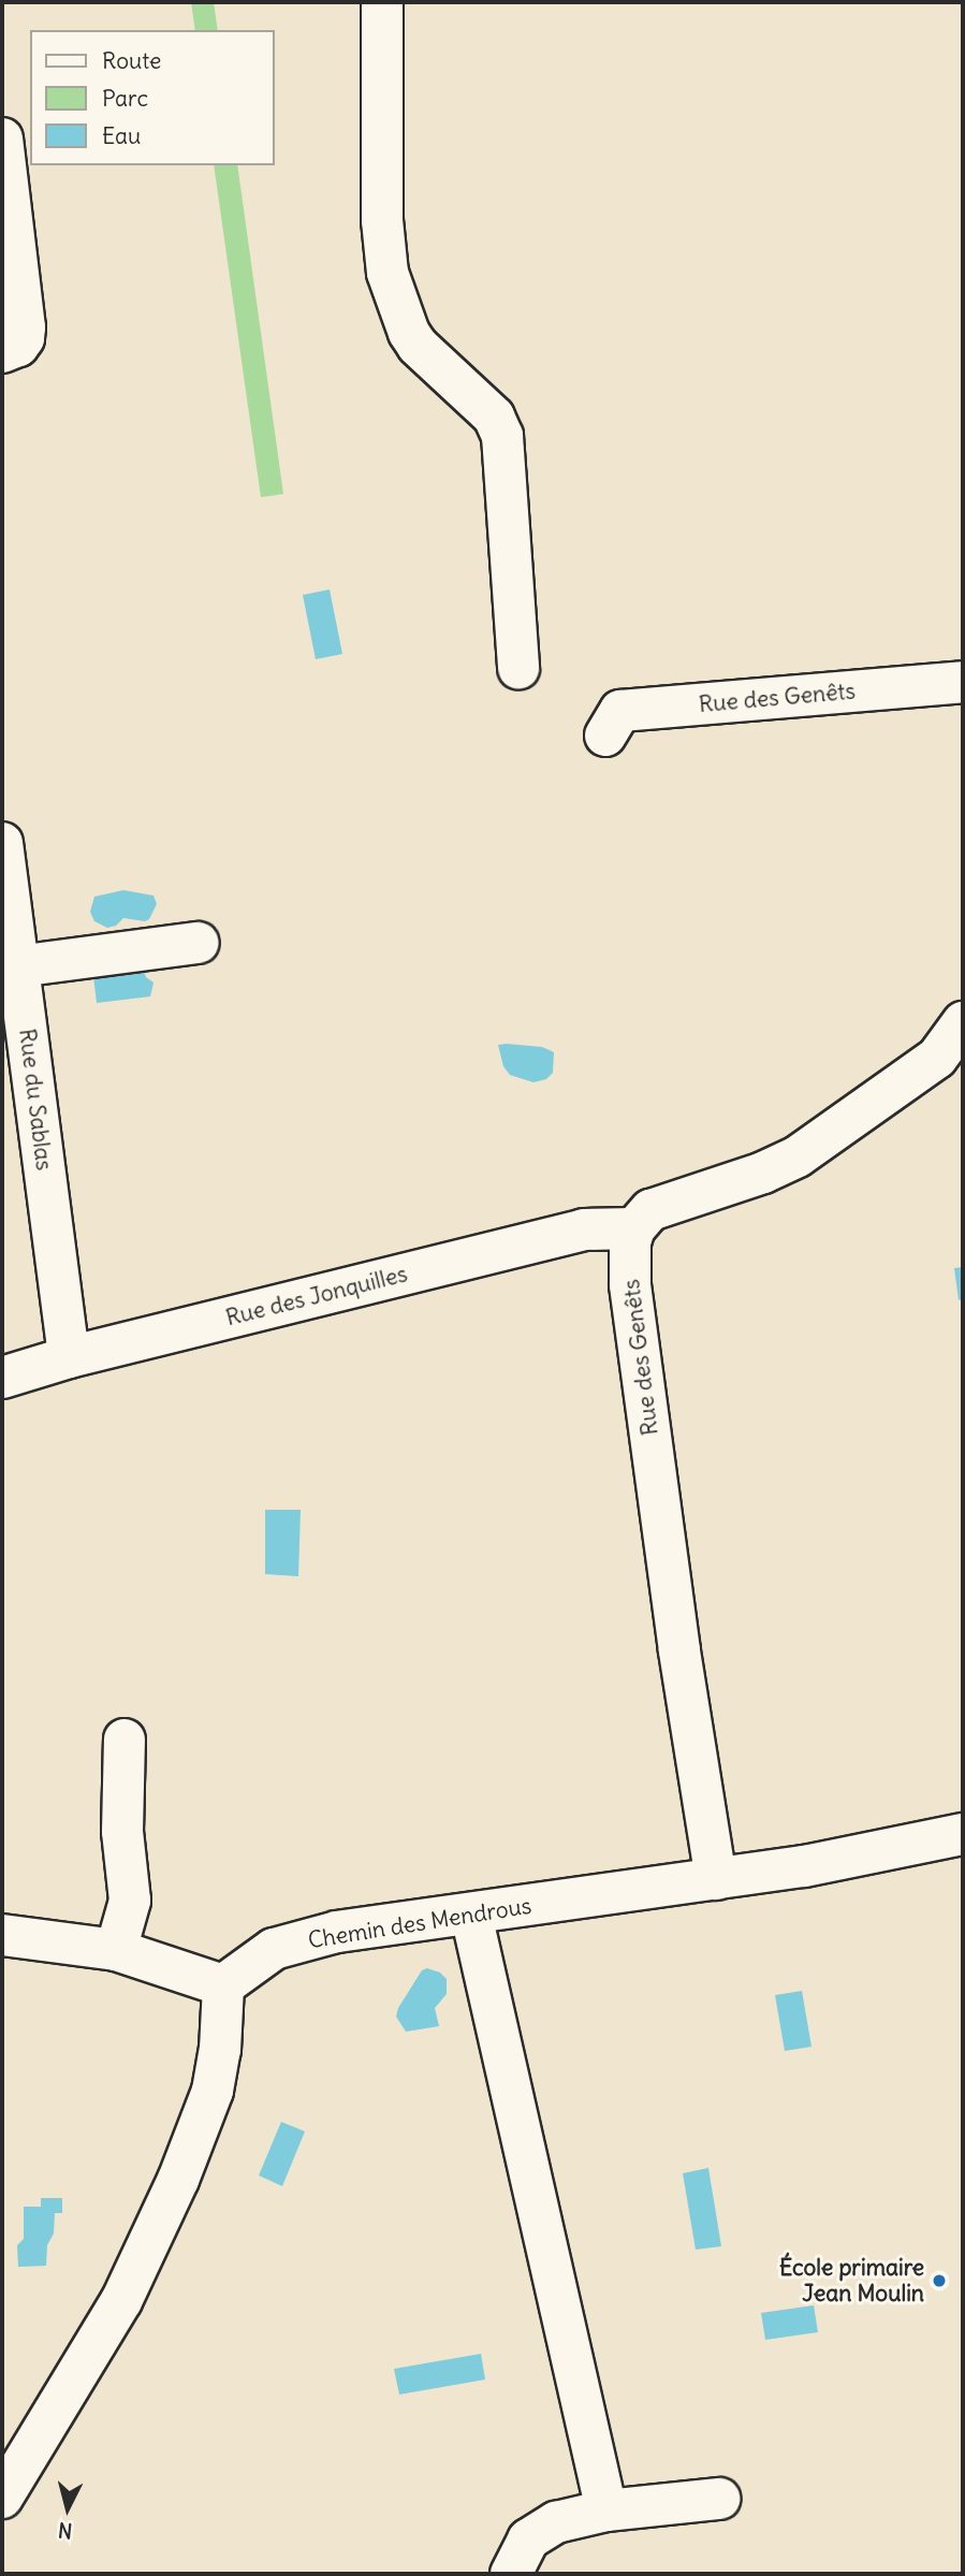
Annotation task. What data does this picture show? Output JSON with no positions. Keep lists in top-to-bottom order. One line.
{"streets":{"street":["Rue des Genêts","Rue du Sablas","Rue des Jonquilles","Chemin des Mendrous"]},"crossings":[["Rue des Genêts","Rue des Jonquilles"],["Rue des Genêts","Chemin des Mendrous"],["Rue du Sablas","Rue des Jonquilles"]],"places":["École primaire Jean Moulin"],"legend":["Route","Parc","Eau"],"north":"bottom"}
